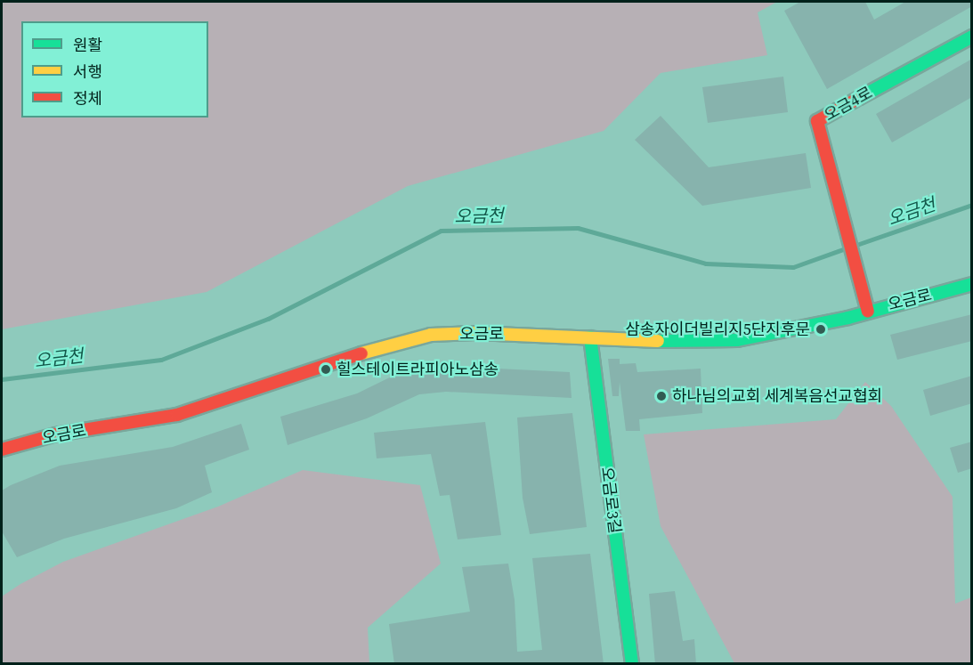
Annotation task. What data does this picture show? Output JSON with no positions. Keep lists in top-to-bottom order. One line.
{"streets":{"street":["오금4로","오금로","오금로3길"]},"crossings":[["오금4로","오금로"],["오금로","오금로3길"]],"water":["오금천"],"places":["삼송자이더빌리지5단지후문","힐스테이트라피아노삼송","하나님의교회 세계복음선교협회"],"legend":["원활","서행","정체"]}
